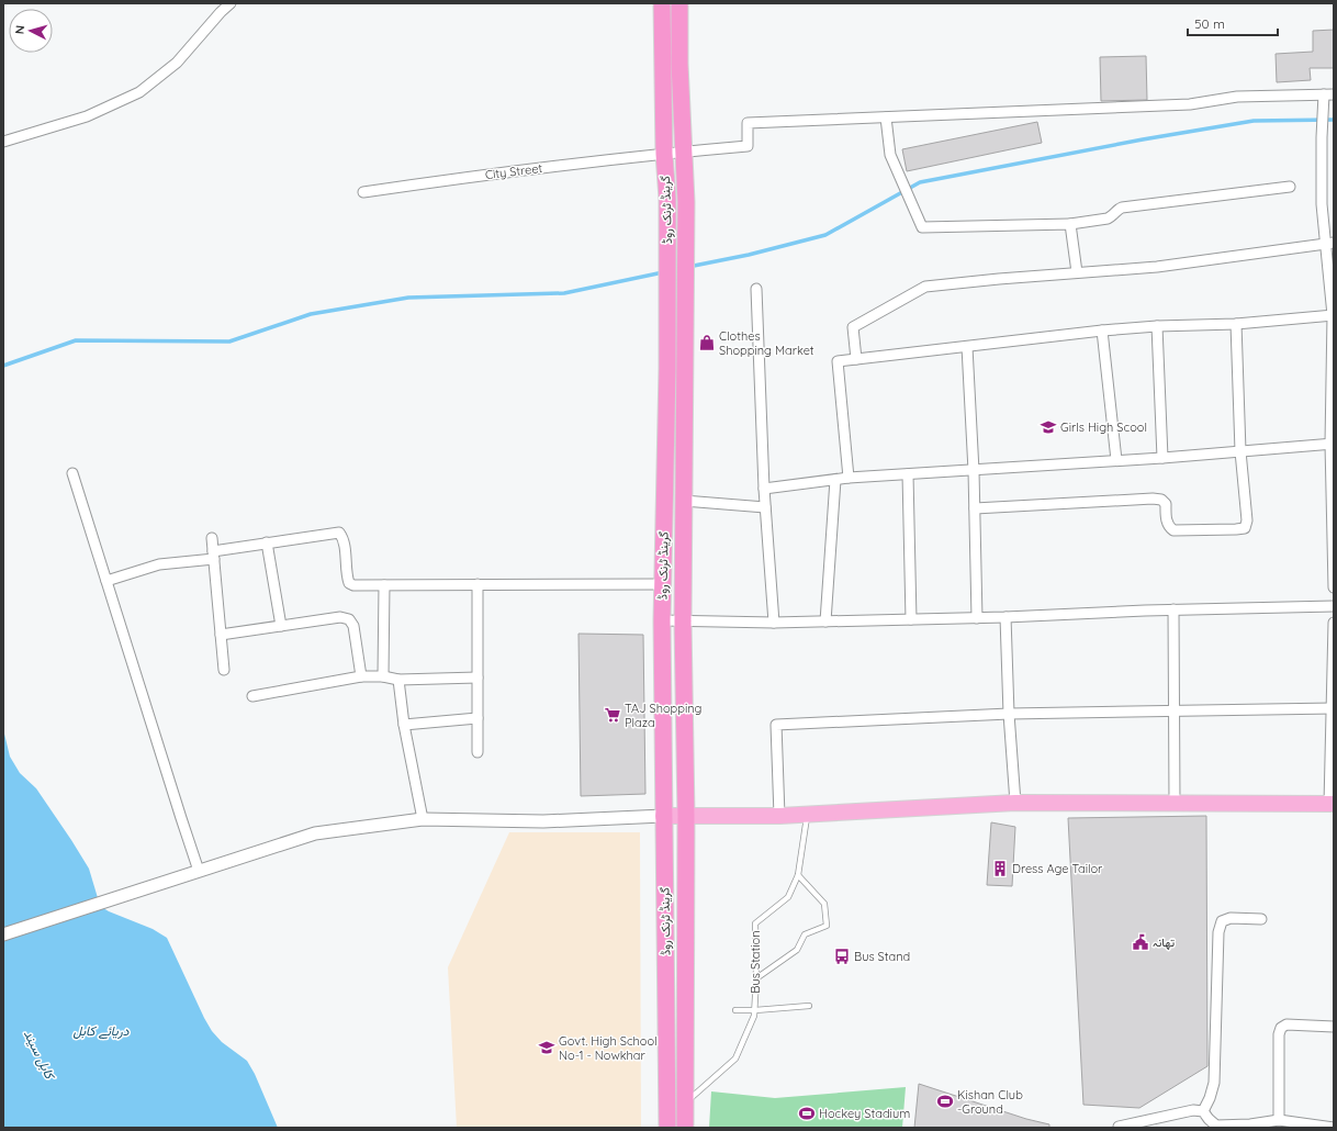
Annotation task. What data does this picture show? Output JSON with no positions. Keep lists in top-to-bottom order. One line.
{"streets":{"highway":["گرینڈ ٹرنک روڈ"],"street":["City Street"],"lane":["Bus Station"]},"crossings":[["City Street","گرینڈ ٹرنک روڈ"],["گرینڈ ٹرنک روڈ","Bus Station"]],"water":["دریائے کابل","کابل سيند"],"places":{"shop":["Clothes Shopping Market"],"school or university":["Girls High Scool","Govt. High School No-1 - Nowkhar"],"supermarket":["TAJ Shopping Plaza"],"building":["Dress Age Tailor"],"public building":["تھانہ"],"bus stop":["Bus Stand"],"sports":["Kishan Club -Ground","Hockey Stadium"]},"scale_bar":"50 m","north":"left"}
